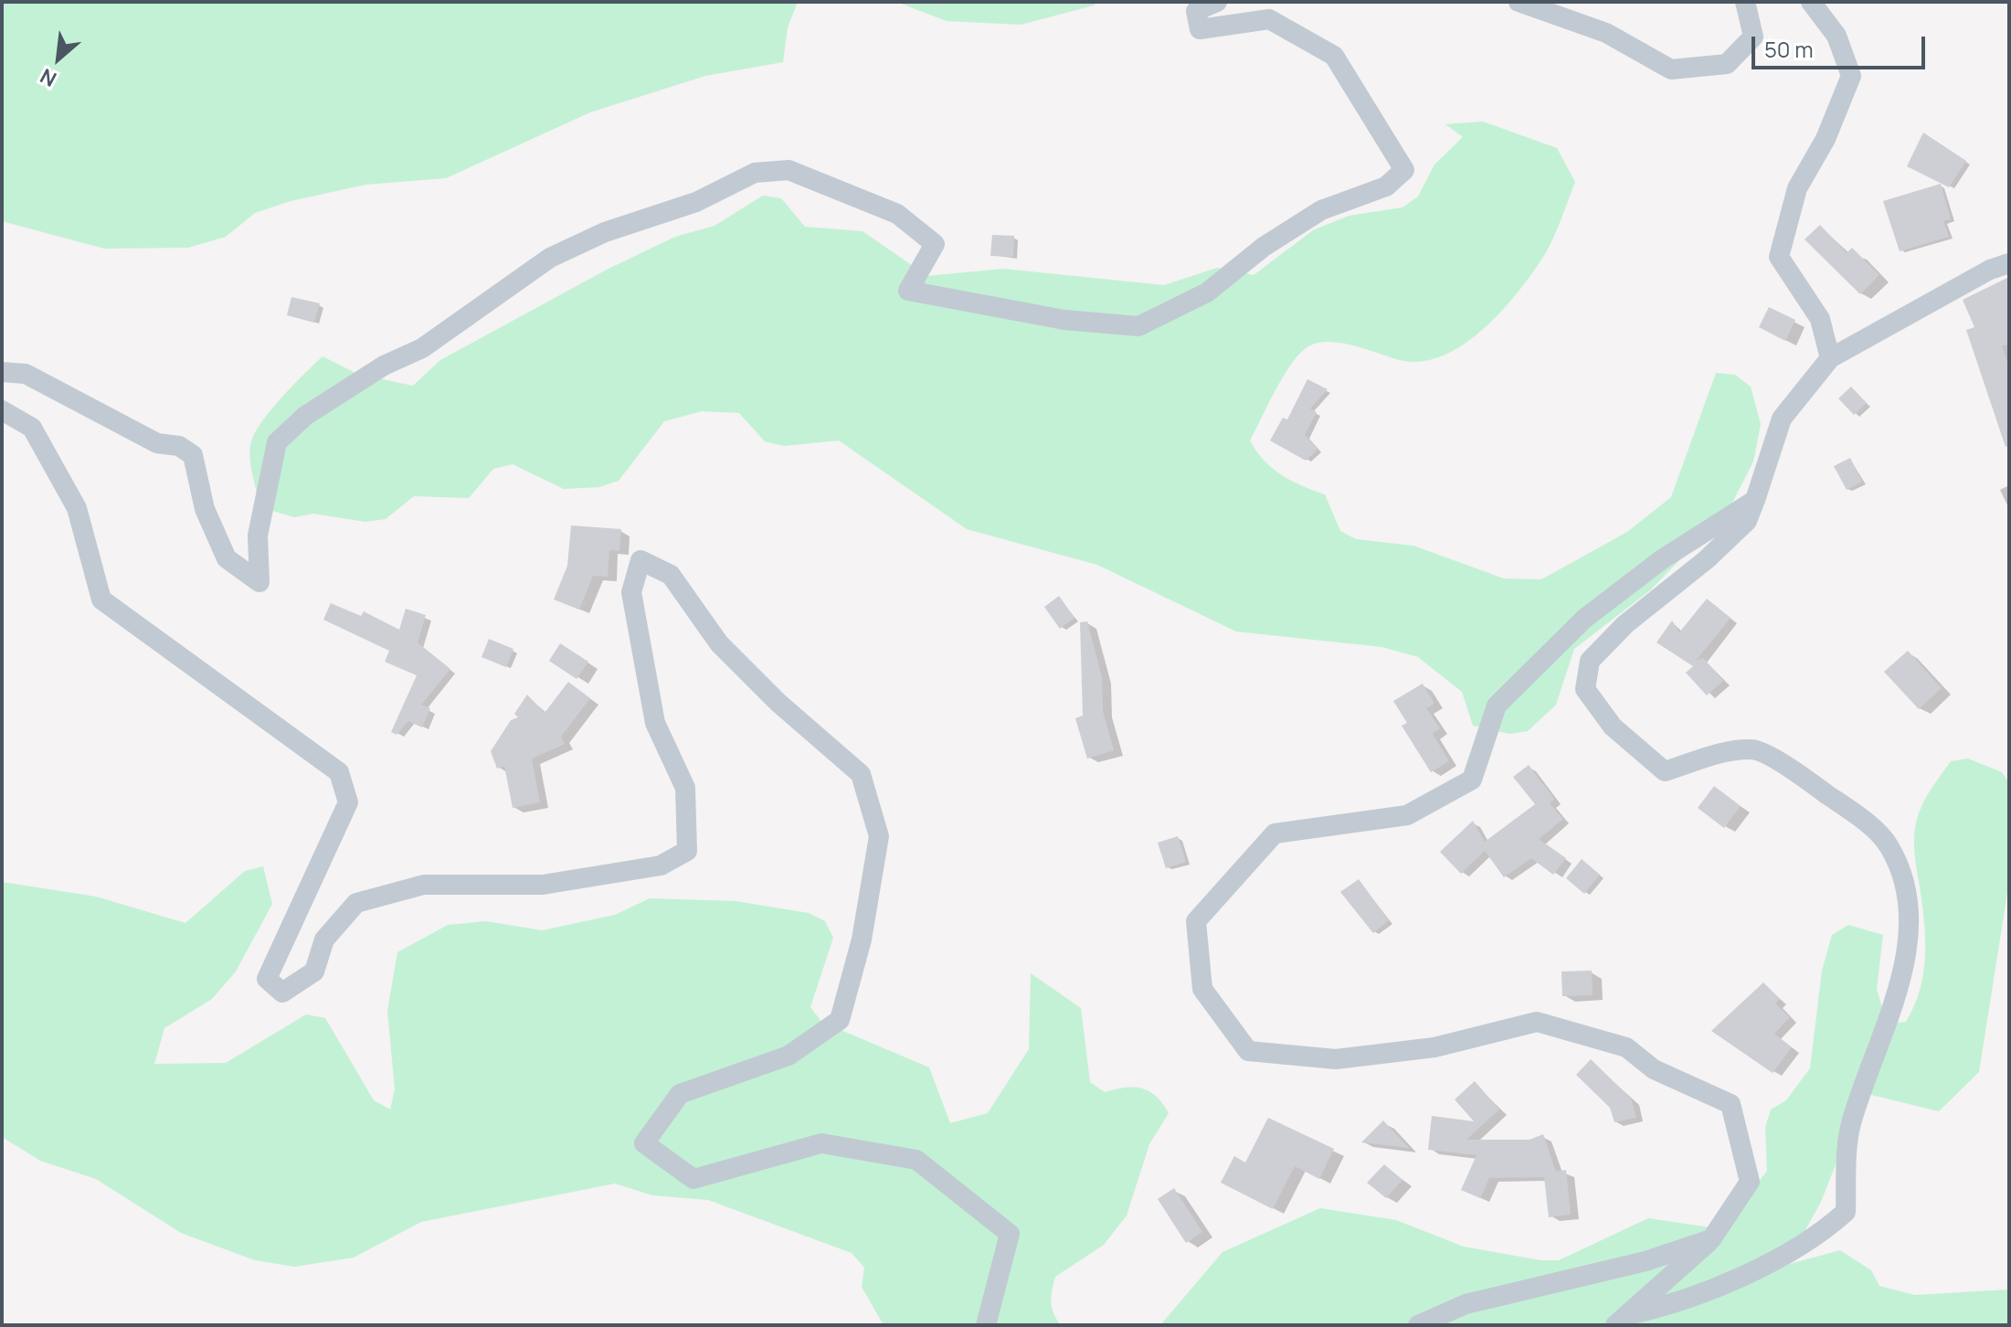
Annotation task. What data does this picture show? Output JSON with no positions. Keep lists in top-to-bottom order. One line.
{"scale_bar":"50 m","north":"bottom left"}
